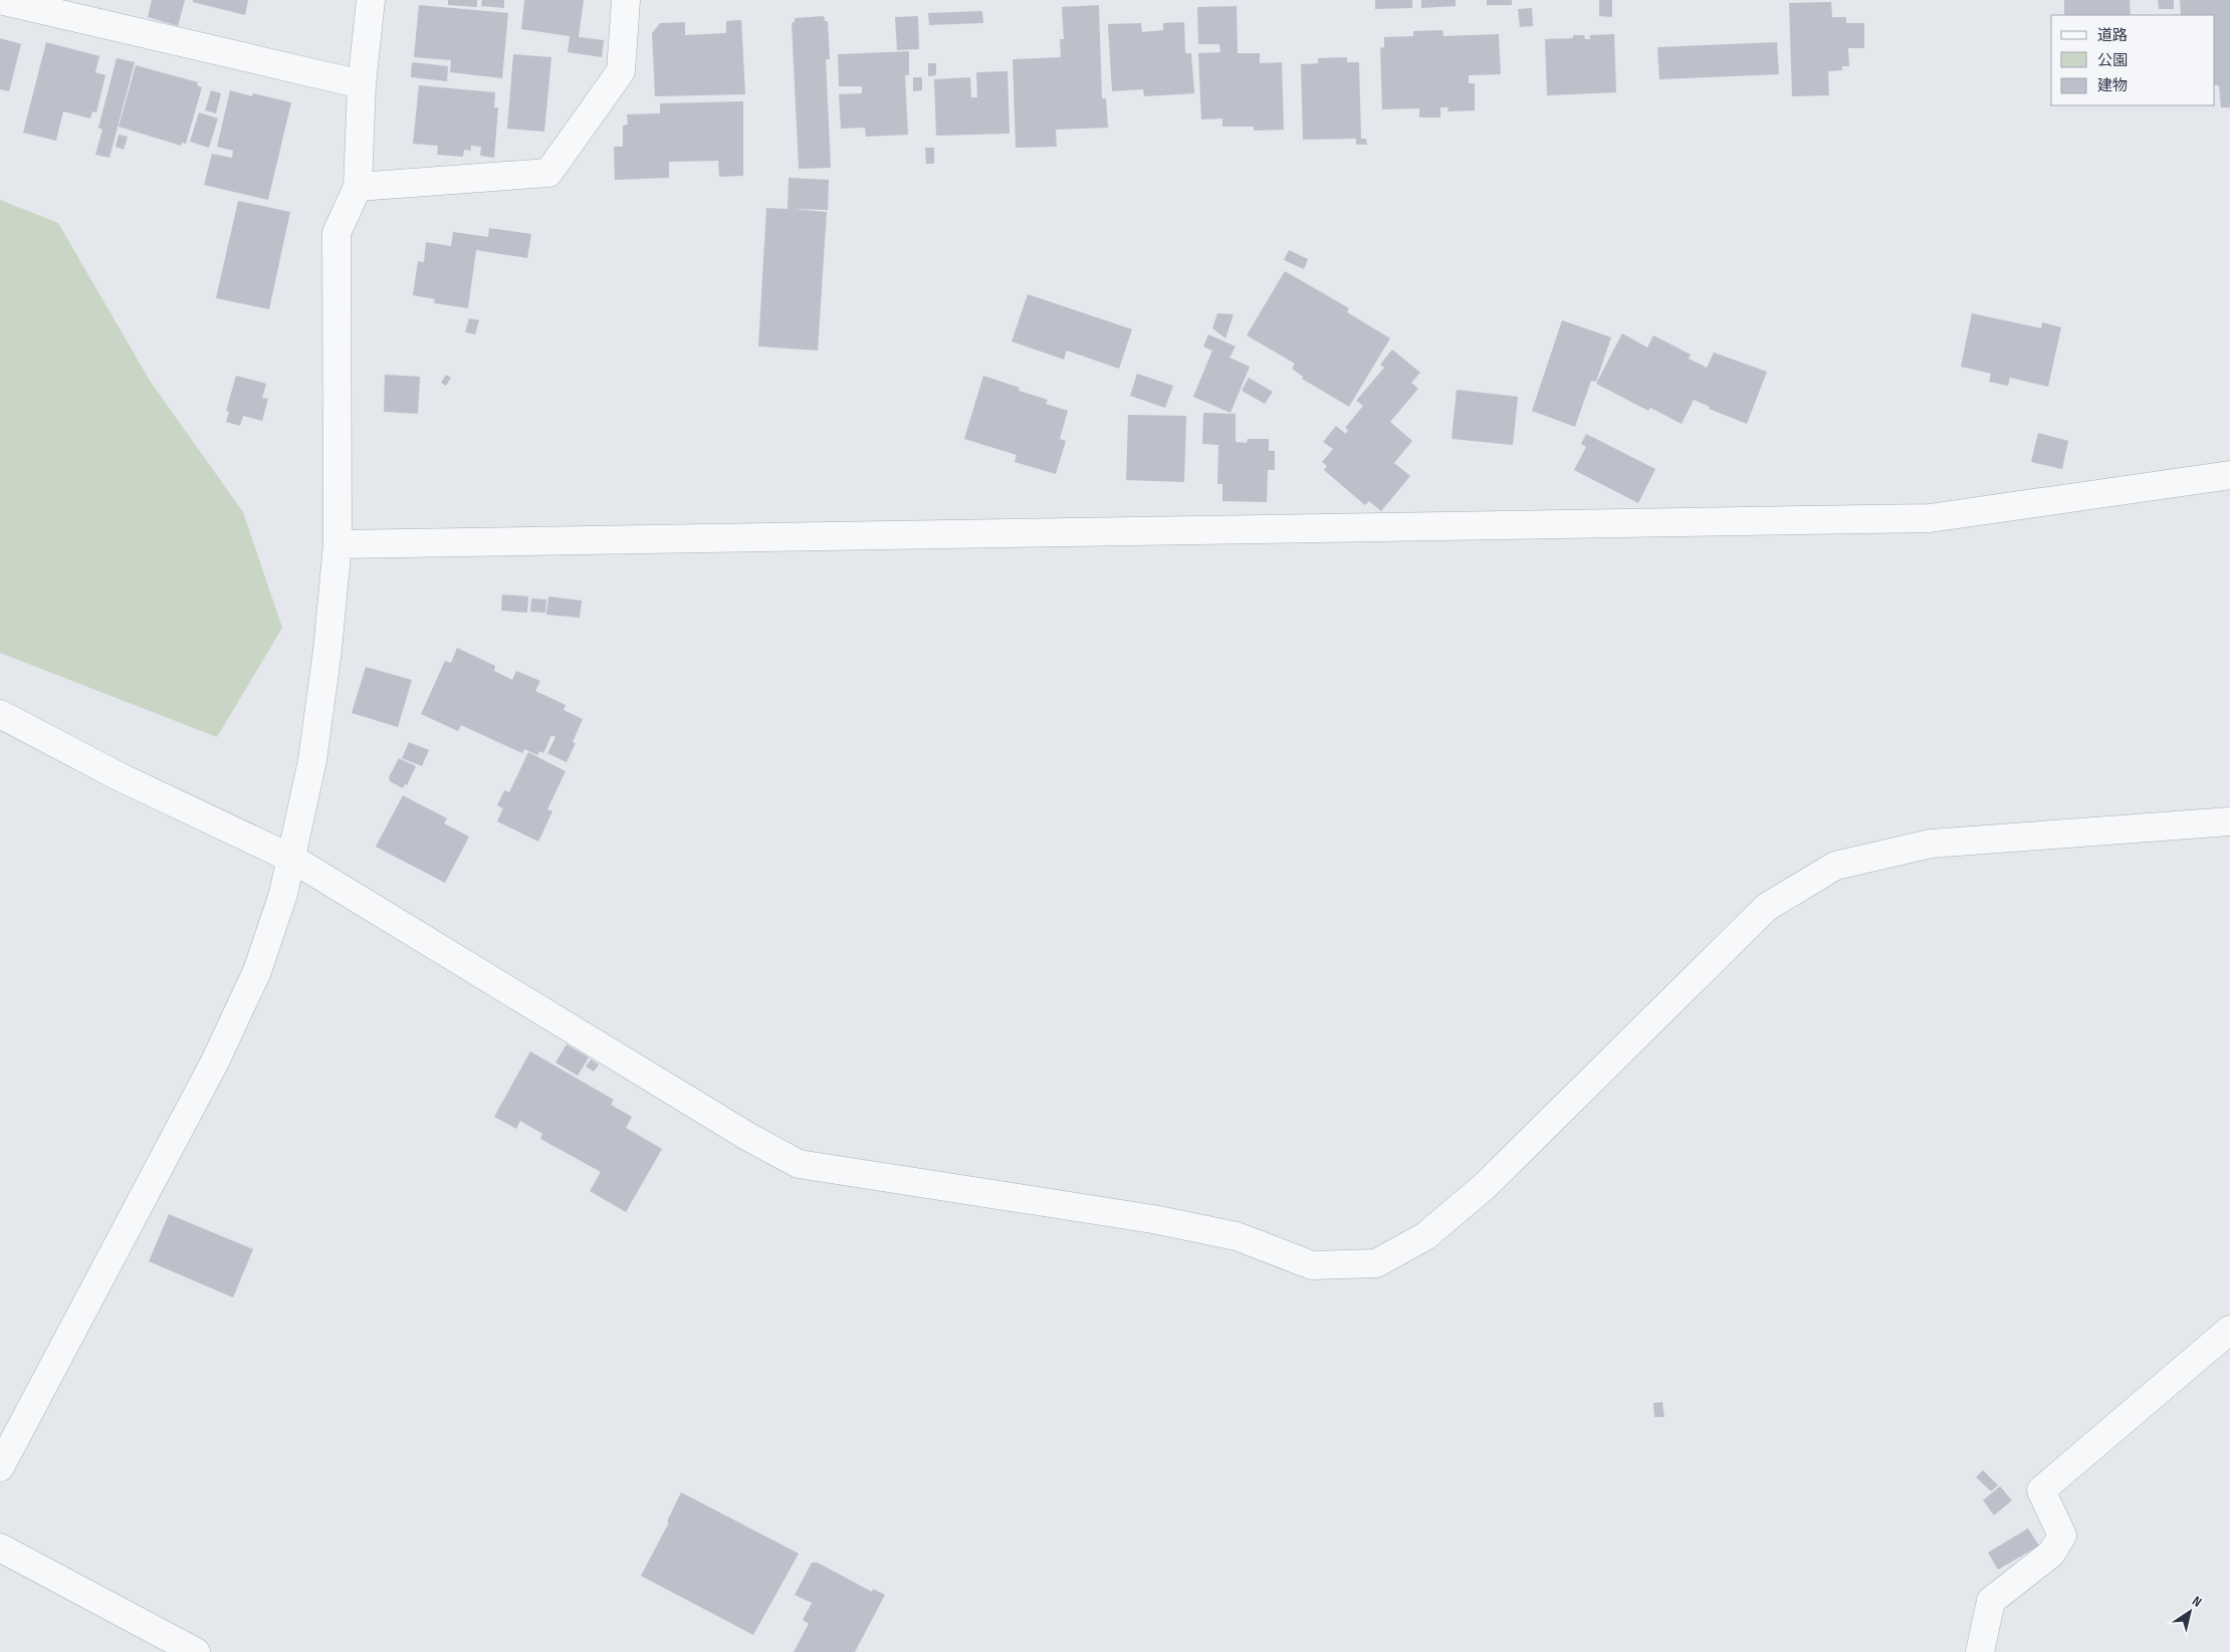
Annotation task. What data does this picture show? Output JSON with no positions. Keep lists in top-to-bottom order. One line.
{"legend":["道路","公園","建物"],"north":"top right"}
